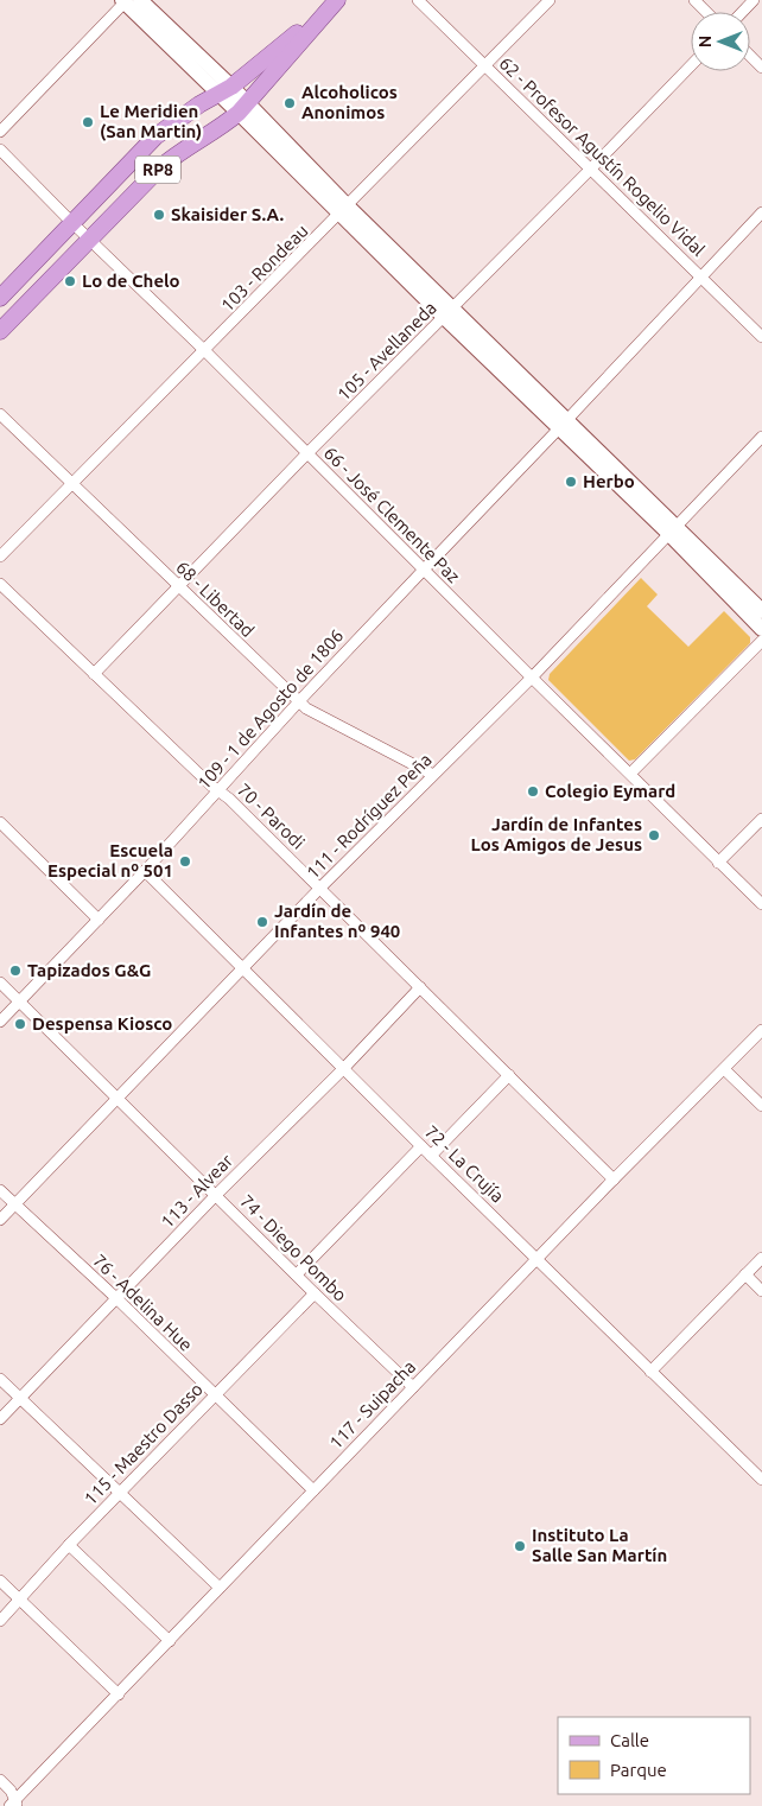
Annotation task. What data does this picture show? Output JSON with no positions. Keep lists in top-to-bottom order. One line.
{"streets":{"main road":["RP8"],"street":["62 - Profesor Agustín Rogelio Vidal","103 - Rondeau","105 - Avellaneda","66 - José Clemente Paz","68 - Libertad","109 - 1 de Agosto de 1806","70 - Parodi","111 - Rodríguez Peña","72 - La Crujía","113 - Alvear","74 - Diego Pombo","76 - Adelina Hue","117 - Suipacha","115 - Maestro Dasso"]},"crossings":[["62 - Profesor Agustín Rogelio Vidal","103 - Rondeau"],["62 - Profesor Agustín Rogelio Vidal","105 - Avellaneda"],["62 - Profesor Agustín Rogelio Vidal","109 - 1 de Agosto de 1806"],["RP8","66 - José Clemente Paz"],["103 - Rondeau","66 - José Clemente Paz"],["103 - Rondeau","68 - Libertad"],["105 - Avellaneda","66 - José Clemente Paz"],["105 - Avellaneda","68 - Libertad"],["105 - Avellaneda","70 - Parodi"],["66 - José Clemente Paz","109 - 1 de Agosto de 1806"],["66 - José Clemente Paz","111 - Rodríguez Peña"],["68 - Libertad","109 - 1 de Agosto de 1806"],["68 - Libertad","111 - Rodríguez Peña"],["109 - 1 de Agosto de 1806","70 - Parodi"],["109 - 1 de Agosto de 1806","72 - La Crujía"],["109 - 1 de Agosto de 1806","74 - Diego Pombo"],["70 - Parodi","111 - Rodríguez Peña"],["70 - Parodi","113 - Alvear"],["70 - Parodi","117 - Suipacha"],["111 - Rodríguez Peña","72 - La Crujía"],["111 - Rodríguez Peña","74 - Diego Pombo"],["111 - Rodríguez Peña","76 - Adelina Hue"],["72 - La Crujía","113 - Alvear"],["72 - La Crujía","117 - Suipacha"],["113 - Alvear","74 - Diego Pombo"],["113 - Alvear","76 - Adelina Hue"],["74 - Diego Pombo","117 - Suipacha"],["74 - Diego Pombo","115 - Maestro Dasso"],["76 - Adelina Hue","117 - Suipacha"],["76 - Adelina Hue","115 - Maestro Dasso"]],"places":["Alcoholicos Anonimos","Le Meridien (San Martin)","Skaisider S.A.","Lo de Chelo","Herbo","Colegio Eymard","Jardín de Infantes Los Amigos de Jesus","Escuela Especial nº 501","Jardín de Infantes nº 940","Tapizados G&G","Despensa Kiosco","Instituto La Salle San Martín"],"legend":["Calle","Parque"],"north":"left"}
